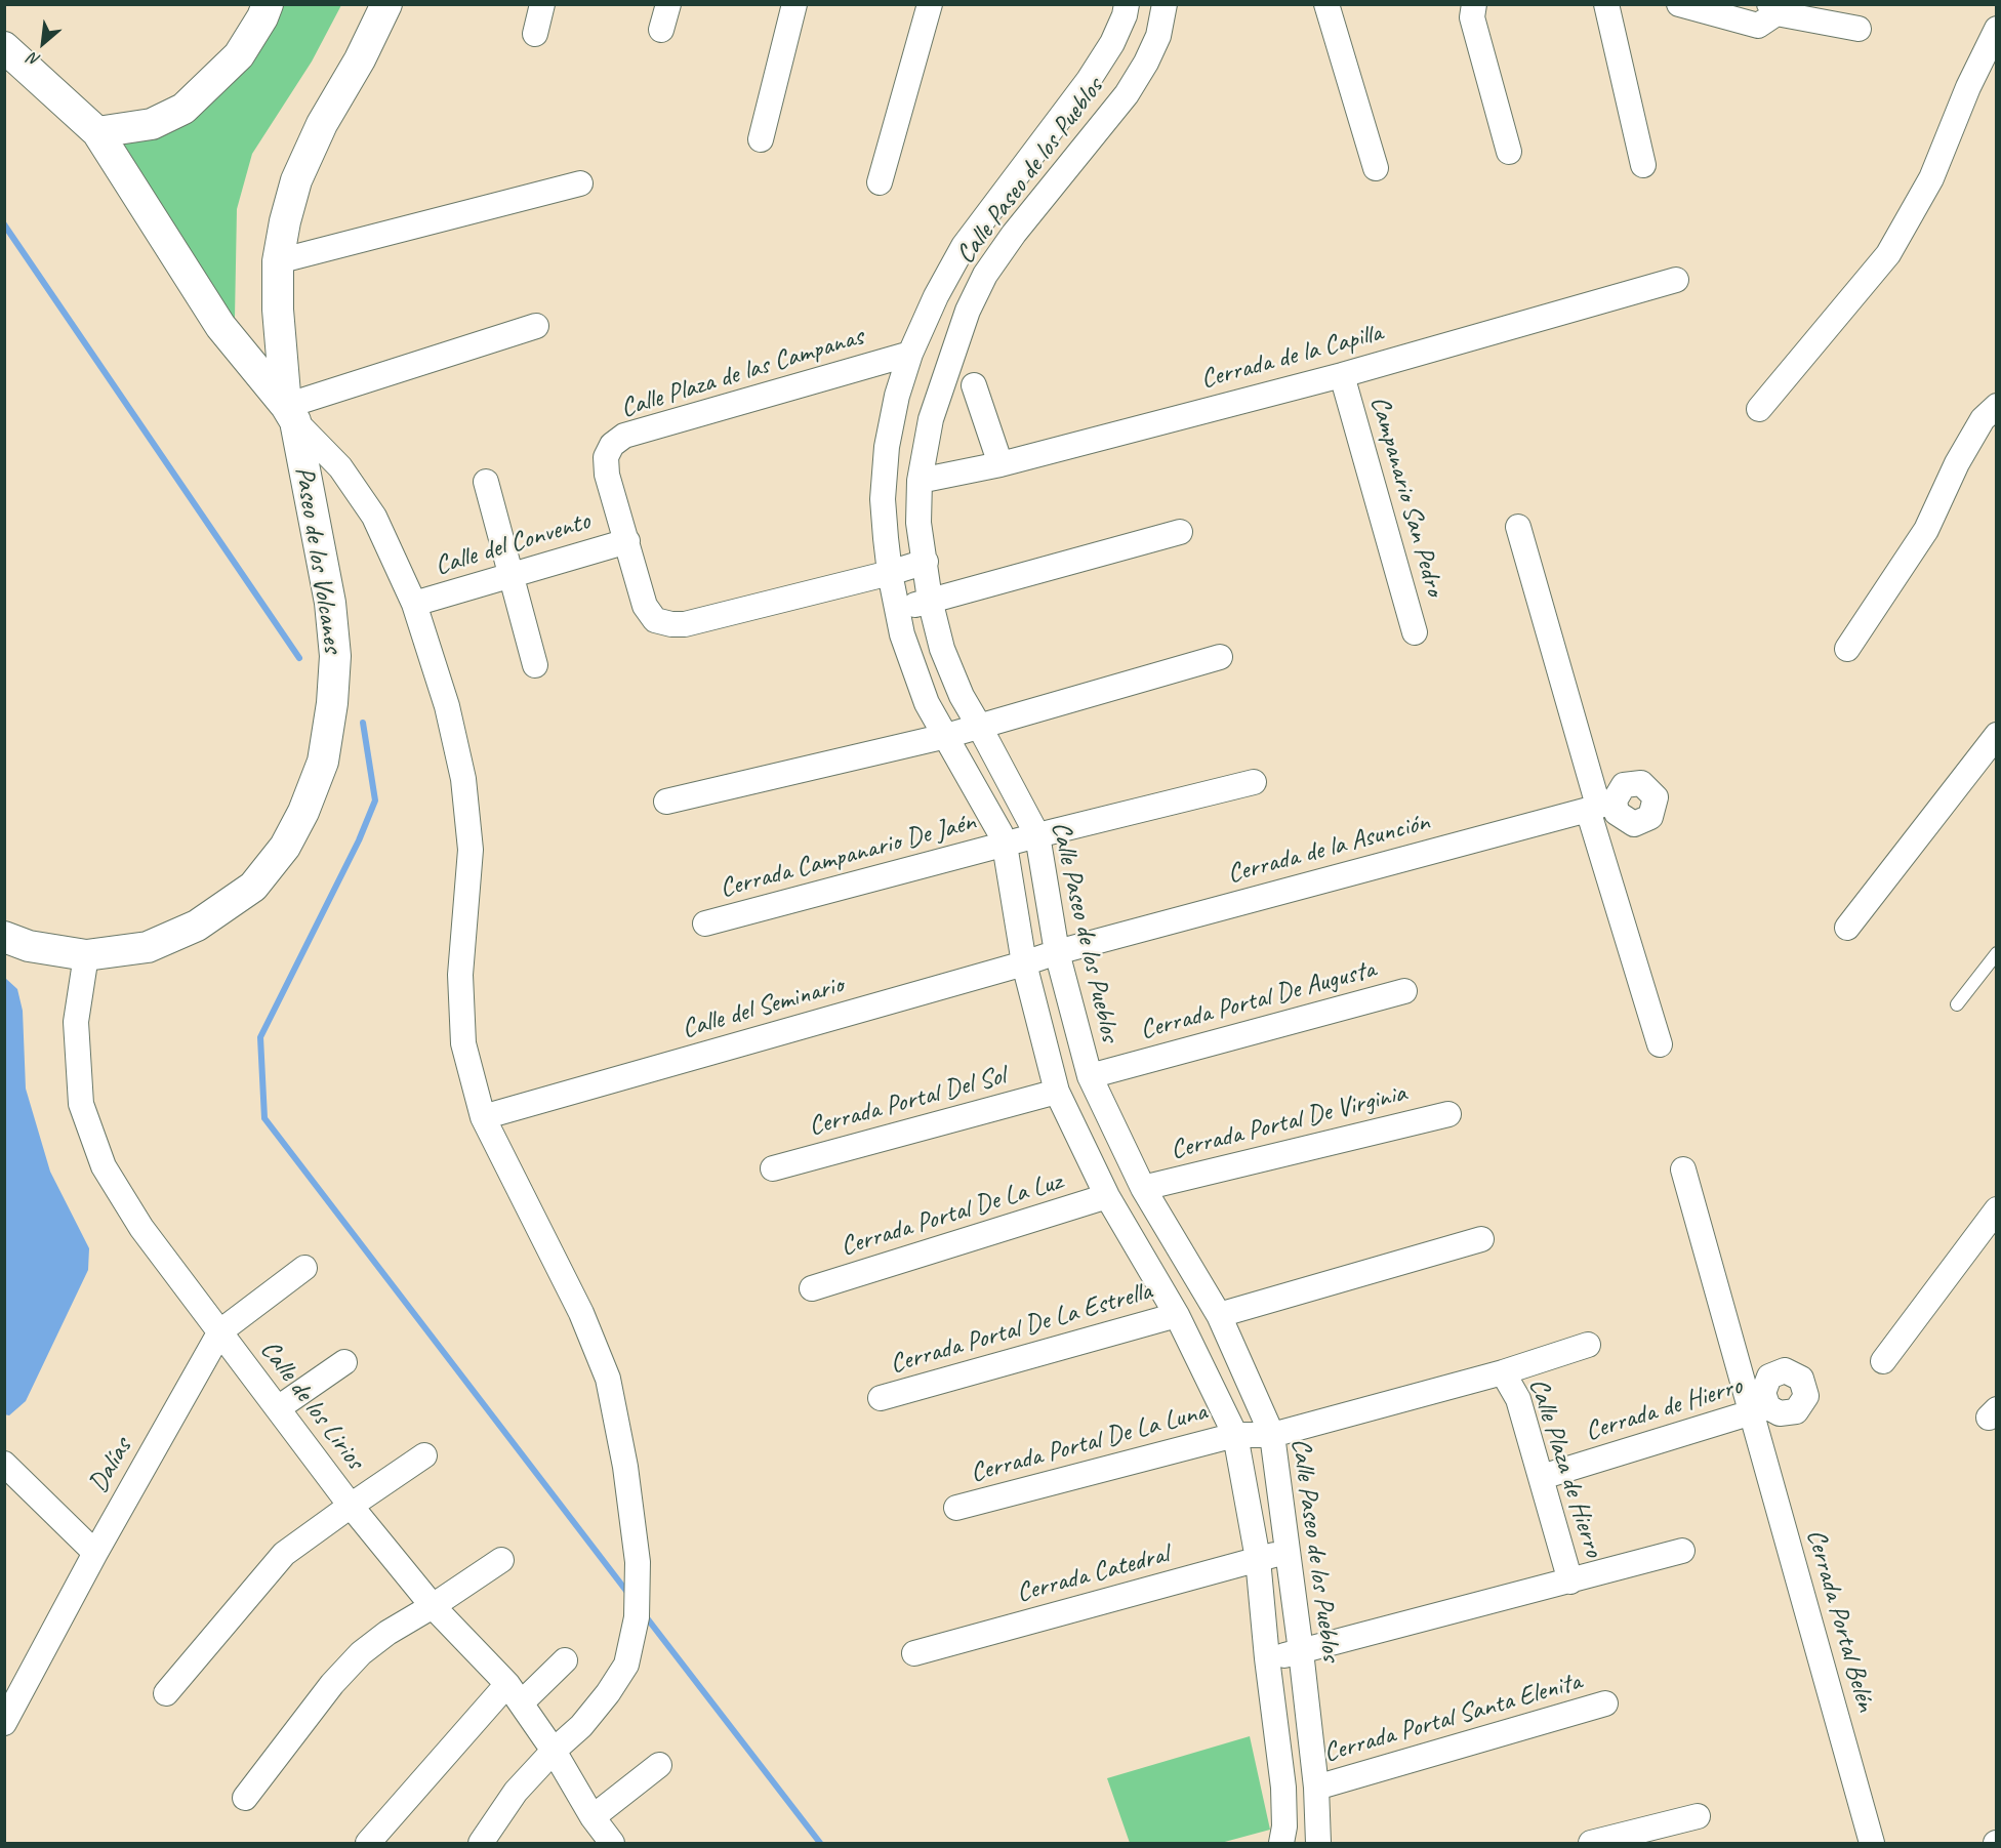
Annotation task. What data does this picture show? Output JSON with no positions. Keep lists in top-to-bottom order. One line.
{"streets":{"street":["Calle Paseo de los Pueblos","Cerrada de la Capilla","Calle Plaza de las Campanas","Campanario San Pedro","Calle del Convento","Paseo de los Volcanes","Cerrada de la Asunción","Cerrada Campanario De Jaén","Cerrada Portal De Augusta","Calle del Seminario","Cerrada Portal Del Sol","Cerrada Portal De Virginia","Cerrada Portal De La Luz","Cerrada Portal De La Estrella","Calle de los Lirios","Cerrada de Hierro","Cerrada Portal De La Luna","Dalías","Calle Plaza de Hierro","Cerrada Catedral","Cerrada Portal Belén","Cerrada Portal Santa Elenita"]},"crossings":[["Calle Paseo de los Pueblos","Cerrada de la Capilla"],["Calle Paseo de los Pueblos","Calle Plaza de las Campanas"],["Calle Paseo de los Pueblos","Cerrada de la Asunción"],["Calle Paseo de los Pueblos","Cerrada Campanario De Jaén"],["Calle Paseo de los Pueblos","Cerrada Portal De Augusta"],["Calle Paseo de los Pueblos","Calle del Seminario"],["Calle Paseo de los Pueblos","Cerrada Portal Del Sol"],["Calle Paseo de los Pueblos","Cerrada Portal De Virginia"],["Calle Paseo de los Pueblos","Cerrada Portal De La Luz"],["Calle Paseo de los Pueblos","Cerrada Portal De La Estrella"],["Calle Paseo de los Pueblos","Cerrada Portal De La Luna"],["Calle Paseo de los Pueblos","Calle Plaza de Hierro"],["Calle Paseo de los Pueblos","Cerrada Catedral"],["Calle Paseo de los Pueblos","Cerrada Portal Santa Elenita"],["Cerrada de la Capilla","Campanario San Pedro"],["Calle Plaza de las Campanas","Calle del Convento"],["Paseo de los Volcanes","Calle de los Lirios"],["Cerrada de la Asunción","Calle del Seminario"],["Calle de los Lirios","Dalías"],["Cerrada de Hierro","Calle Plaza de Hierro"],["Cerrada de Hierro","Cerrada Portal Belén"],["Cerrada Portal De La Luna","Calle Plaza de Hierro"]],"north":"bottom left"}
